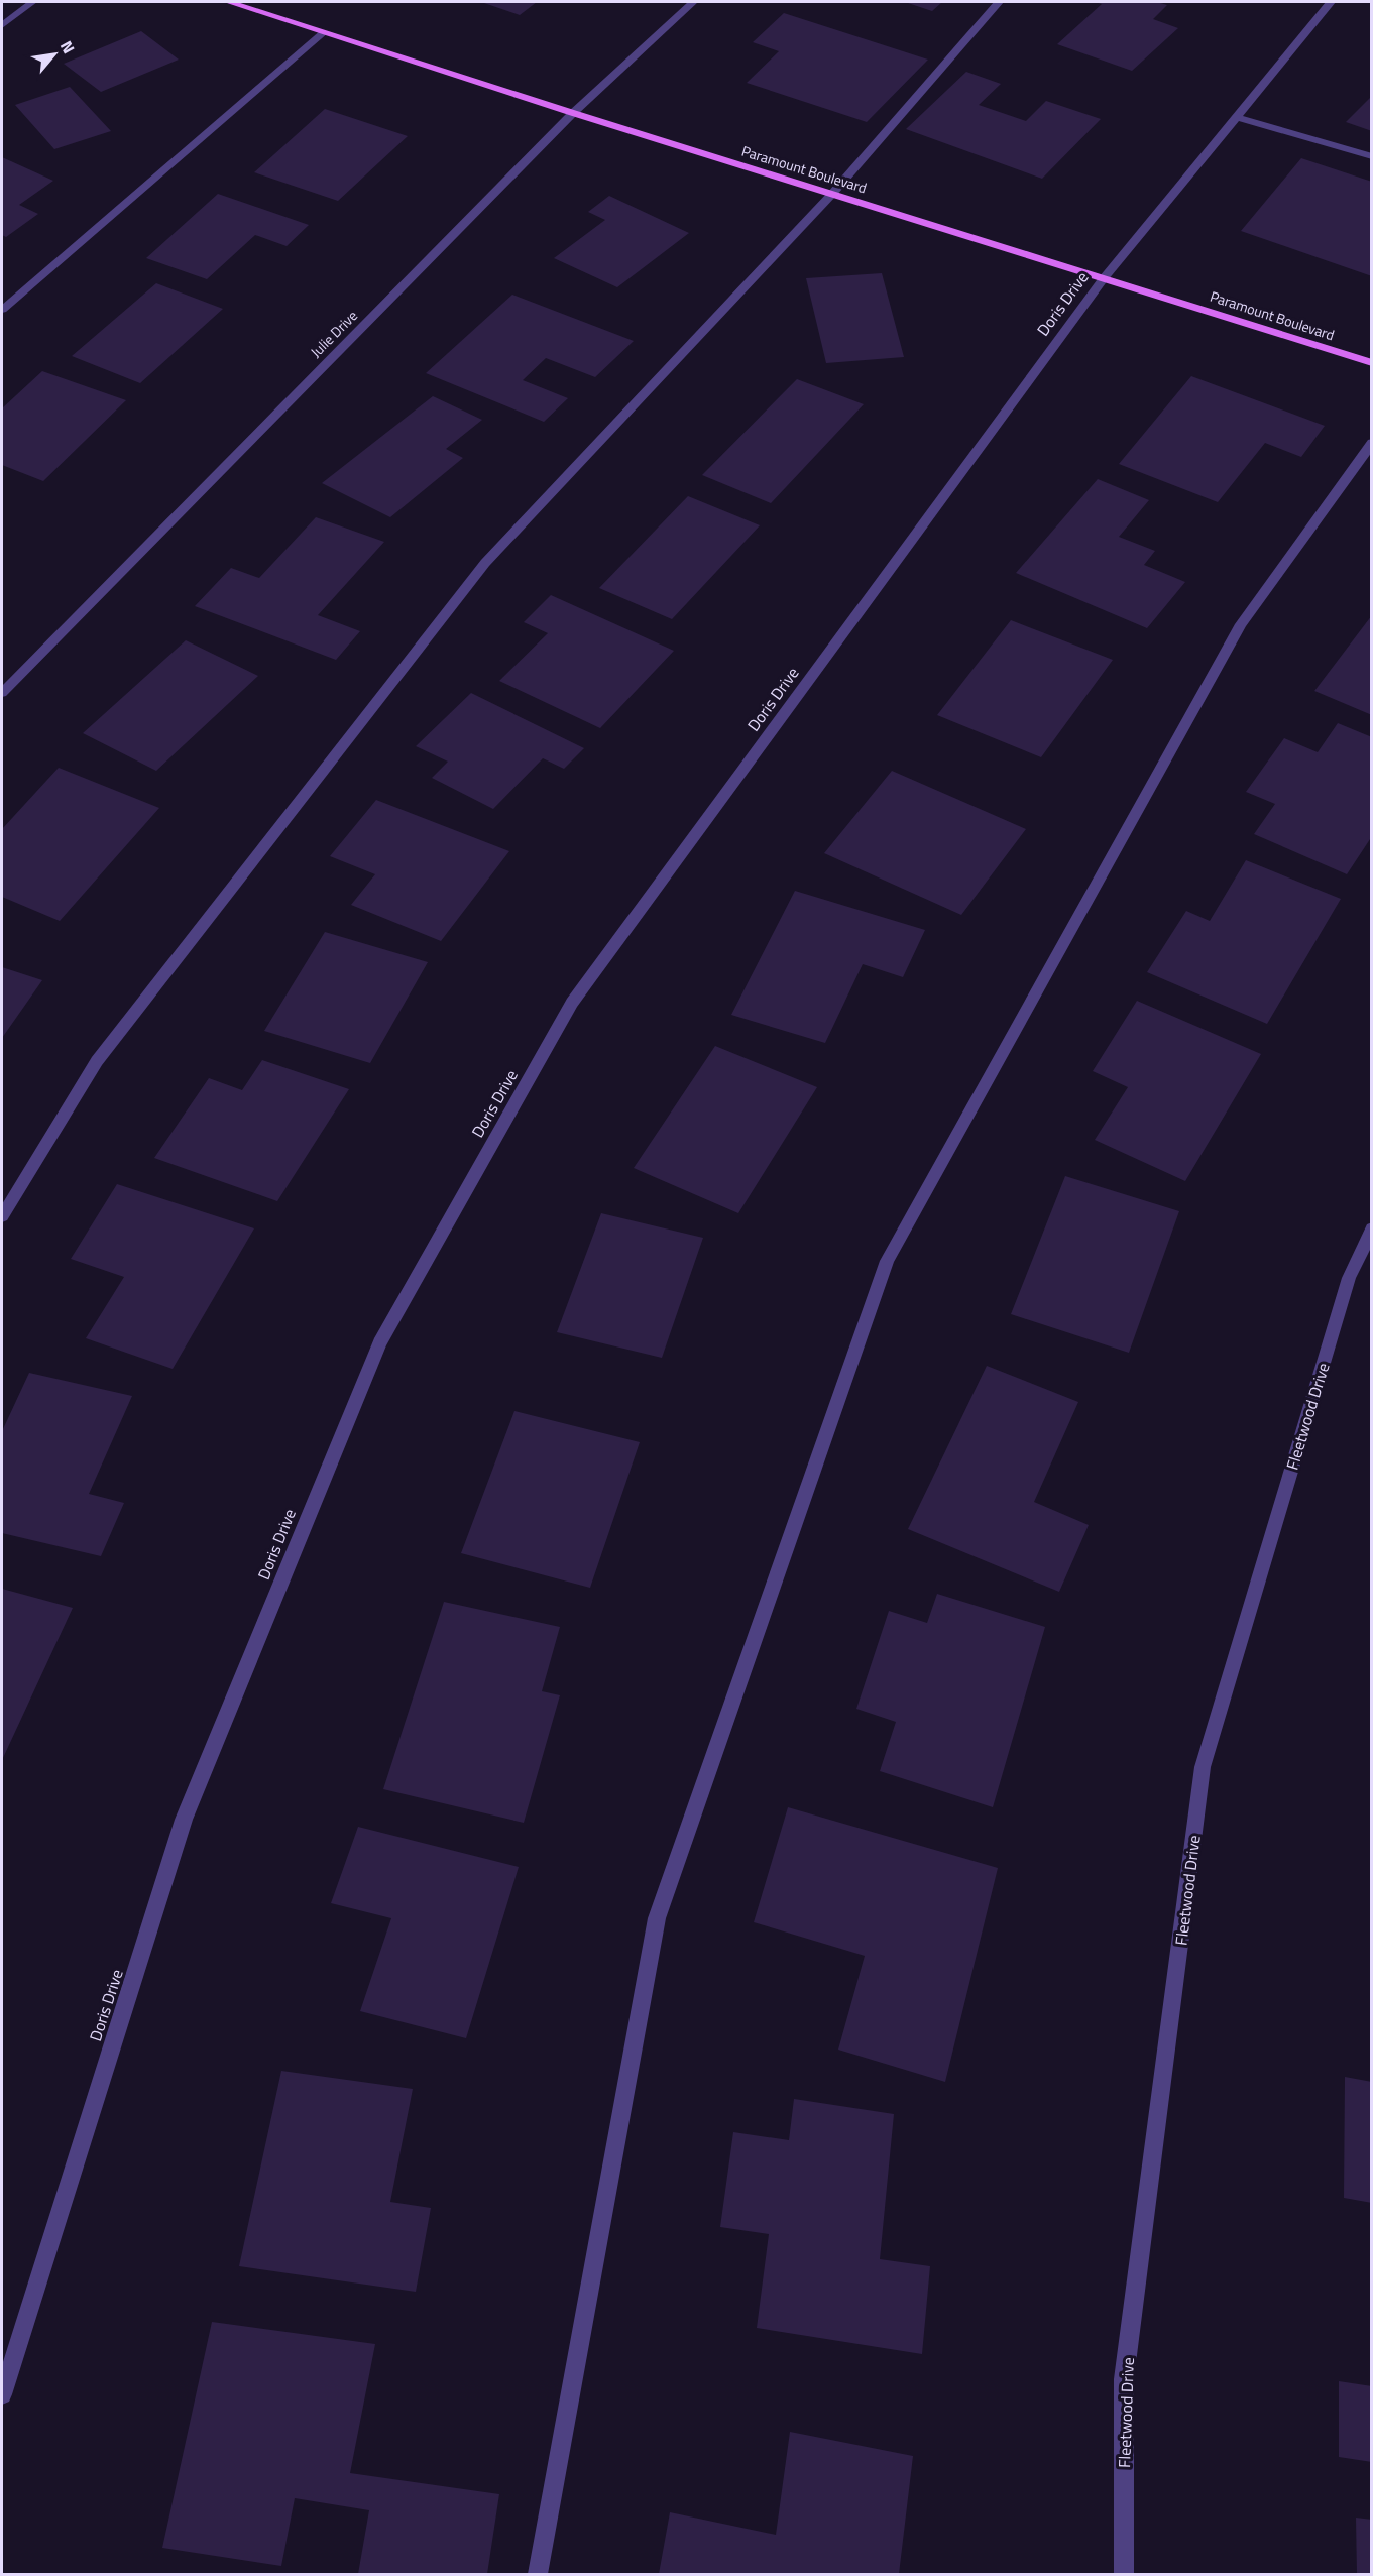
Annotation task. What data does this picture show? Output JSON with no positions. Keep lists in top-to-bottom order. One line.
{"streets":{"main road":["Paramount Boulevard"],"street":["Doris Drive","Julie Drive","Fleetwood Drive"]},"crossings":[["Paramount Boulevard","Doris Drive"],["Paramount Boulevard","Julie Drive"]],"north":"top right"}
